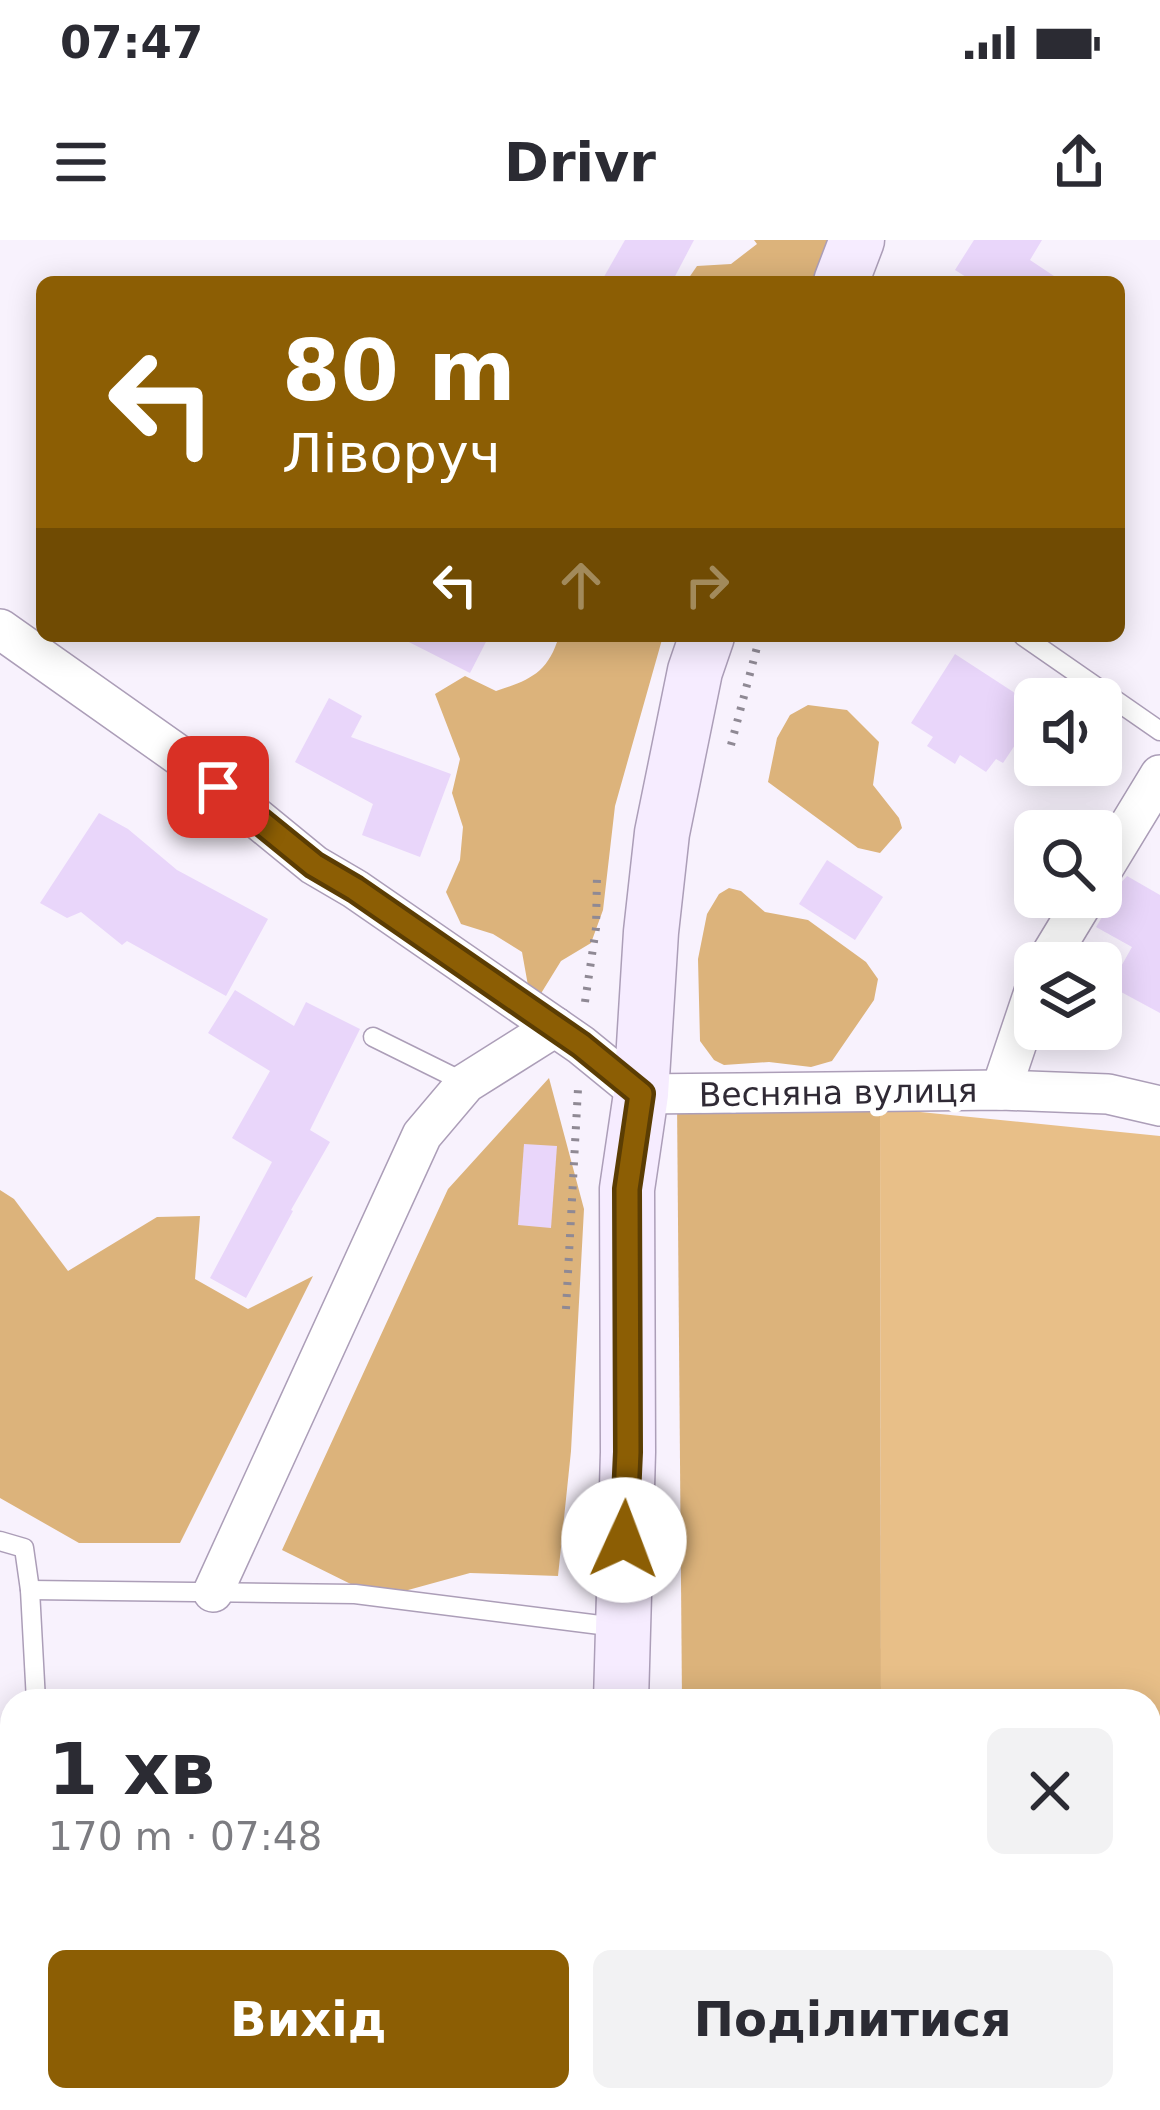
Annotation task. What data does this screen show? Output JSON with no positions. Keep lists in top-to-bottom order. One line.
{"streets":{"street":["Весняна вулиця"]},"page":{"status":"07:47","header":"Drivr","turn":["80 m","Ліворуч"],"heading":["1 хв","170 m · 07:48"],"buttons":["Вихід","Поділитися"]}}
